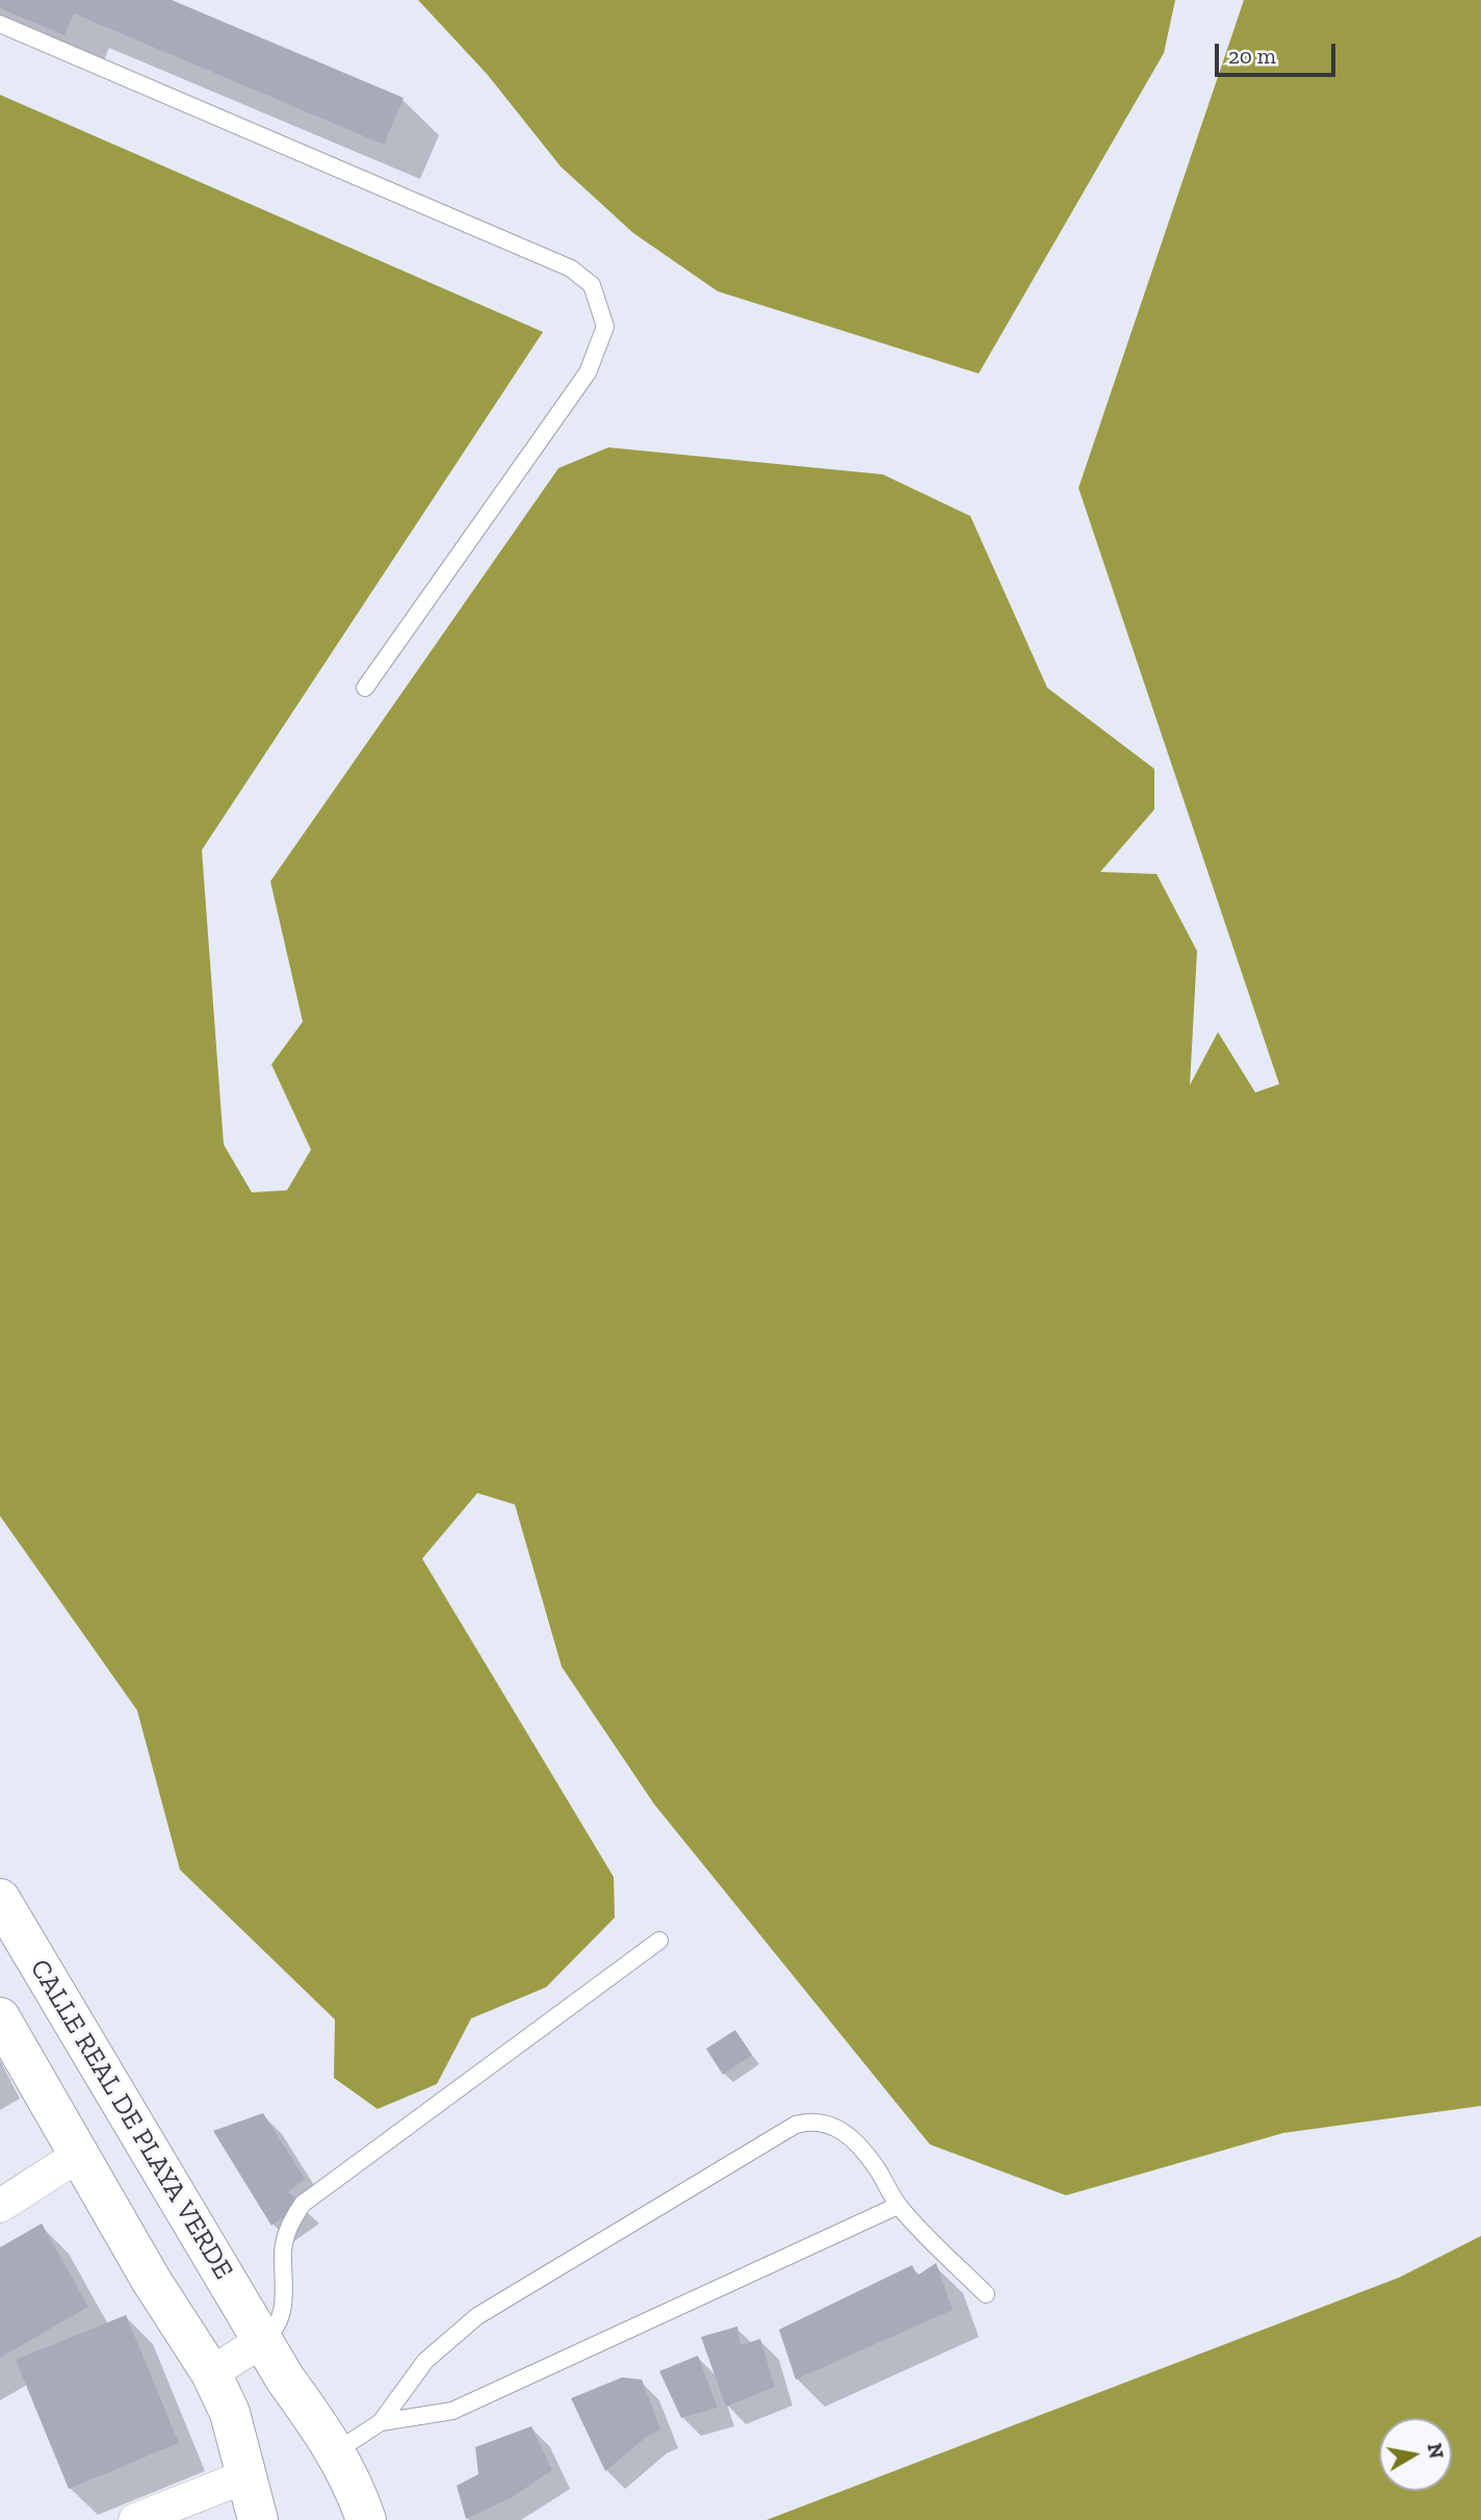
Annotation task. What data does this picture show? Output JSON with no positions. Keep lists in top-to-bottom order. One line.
{"streets":{"street":["CALLE REAL DE PLAYA VERDE"]},"scale_bar":"20 m","north":"right"}
